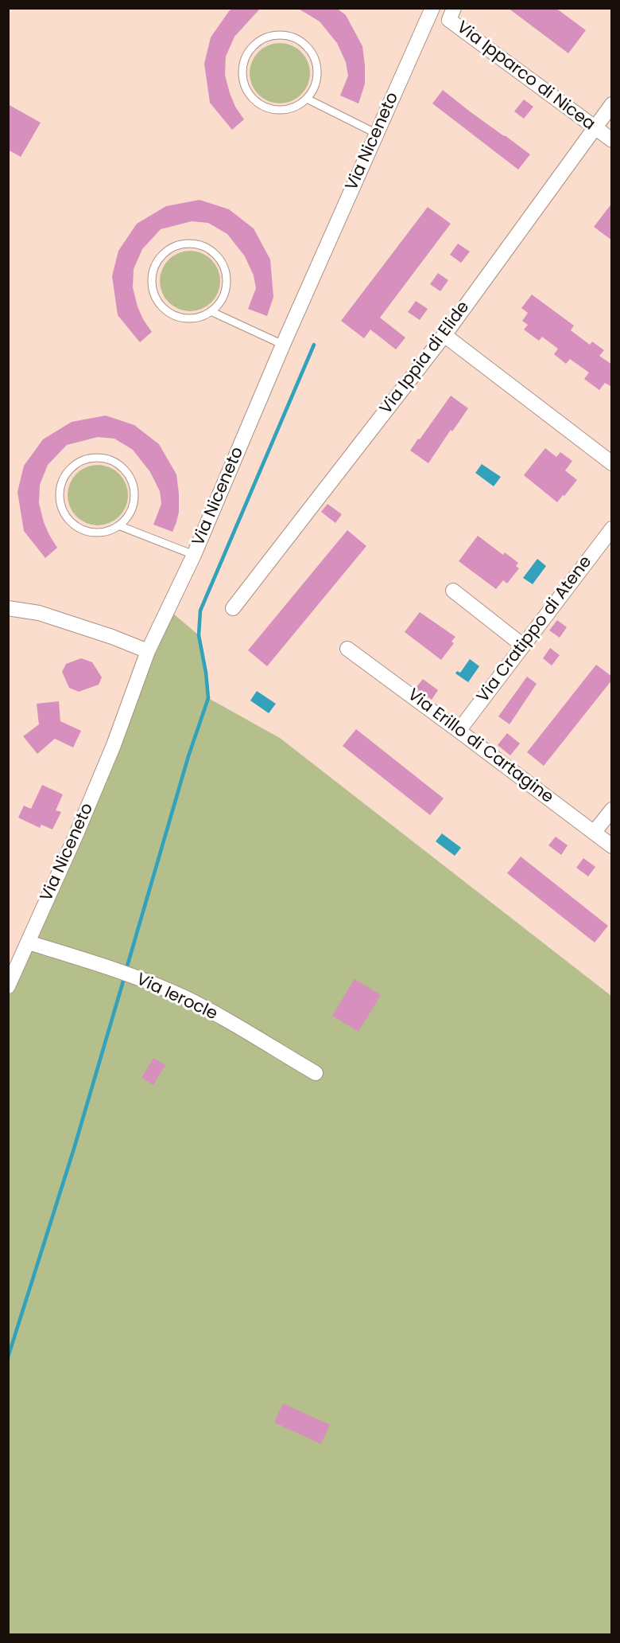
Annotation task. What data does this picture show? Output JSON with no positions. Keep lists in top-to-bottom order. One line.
{"streets":{"street":["Via Ipparco di Nicea","Via Niceneto","Via Ippia di Elide","Via Cratippo di Atene","Via Erillo di Cartagine","Via Ierocle"]},"crossings":[["Via Ipparco di Nicea","Via Niceneto"],["Via Ipparco di Nicea","Via Ippia di Elide"],["Via Niceneto","Via Ierocle"],["Via Cratippo di Atene","Via Erillo di Cartagine"]]}
